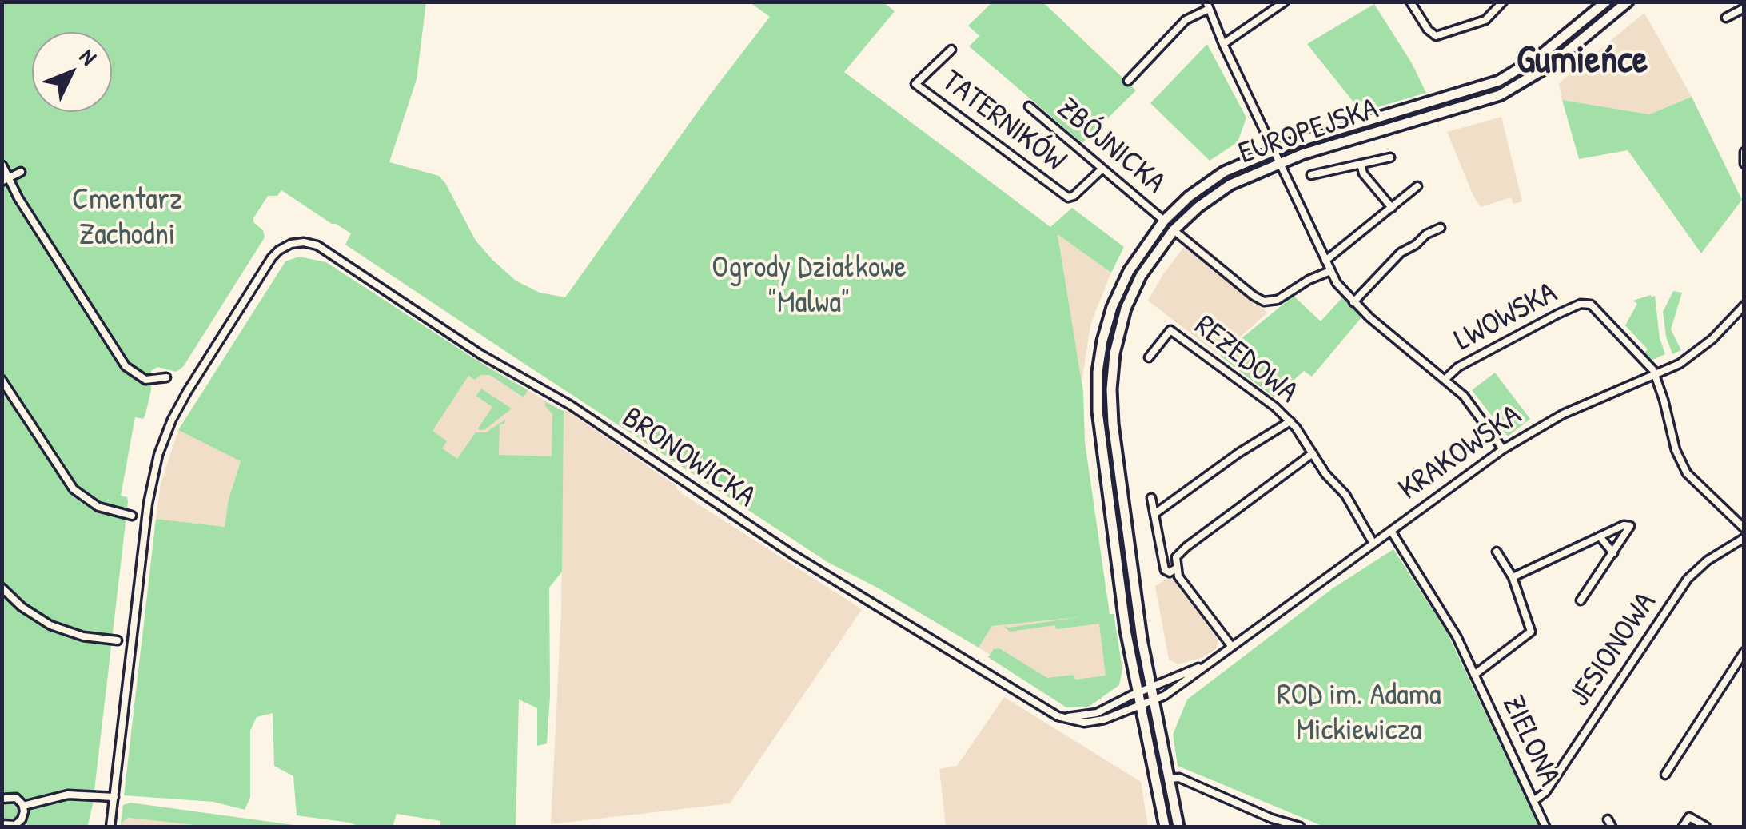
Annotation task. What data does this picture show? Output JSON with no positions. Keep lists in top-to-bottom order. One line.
{"streets":{"main road":["EUROPEJSKA"],"street":["TATERNIKÓW","ZBÓJNICKA","LWOWSKA","REZEDOWA","KRAKOWSKA","BRONOWICKA","JESIONOWA","ZIELONA"]},"crossings":[["TATERNIKÓW","ZBÓJNICKA"],["EUROPEJSKA","ZBÓJNICKA"],["EUROPEJSKA","KRAKOWSKA"],["EUROPEJSKA","BRONOWICKA"],["LWOWSKA","KRAKOWSKA"],["REZEDOWA","KRAKOWSKA"],["KRAKOWSKA","BRONOWICKA"],["KRAKOWSKA","ZIELONA"],["JESIONOWA","ZIELONA"]],"districts":["Gumieńce"],"parks":["Cmentarz Zachodni","Ogrody Działkowe \"Malwa\"","ROD im. Adama Mickiewicza"],"north":"top right"}
